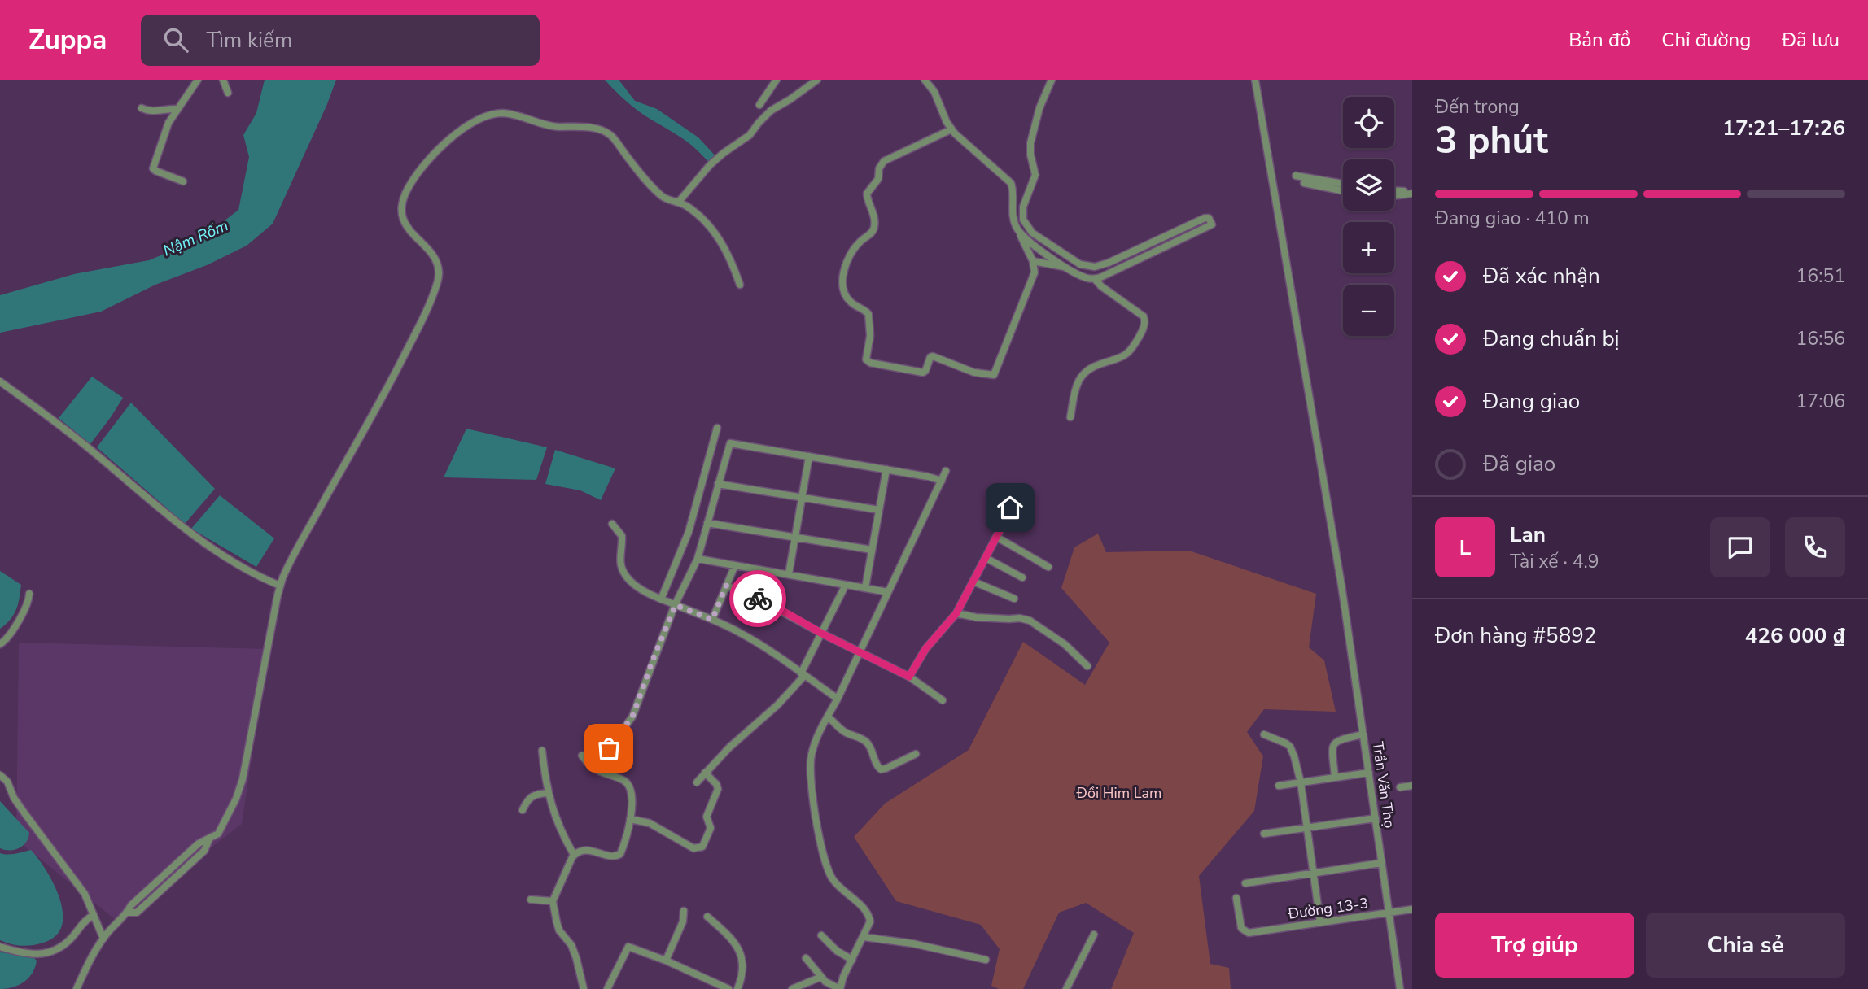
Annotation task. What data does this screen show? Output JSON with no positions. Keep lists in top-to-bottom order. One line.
{"streets":{"street":["Trần Văn Thọ","Đường 13-3"]},"crossings":[["Trần Văn Thọ","Đường 13-3"]],"water":["Nậm Rốm"],"parks":["Đồi Him Lam"],"page":{"header":"Zuppa","search":"Tìm kiếm","nav":["Bản đồ","Chỉ đường","Đã lưu"],"heading":["3 phút","Đến trong","17:21–17:26"],"panel":["Lan","Tài xế · 4.9","Đơn hàng #5892","426 000 ₫"],"map_buttons":["+","−"],"bar":"Đang giao · 410 m","list":[["Đã xác nhận","16:51"],["Đang chuẩn bị","16:56"],["Đang giao","17:06"],"Đã giao"],"round":"L","buttons":["Trợ giúp","Chia sẻ"]}}
